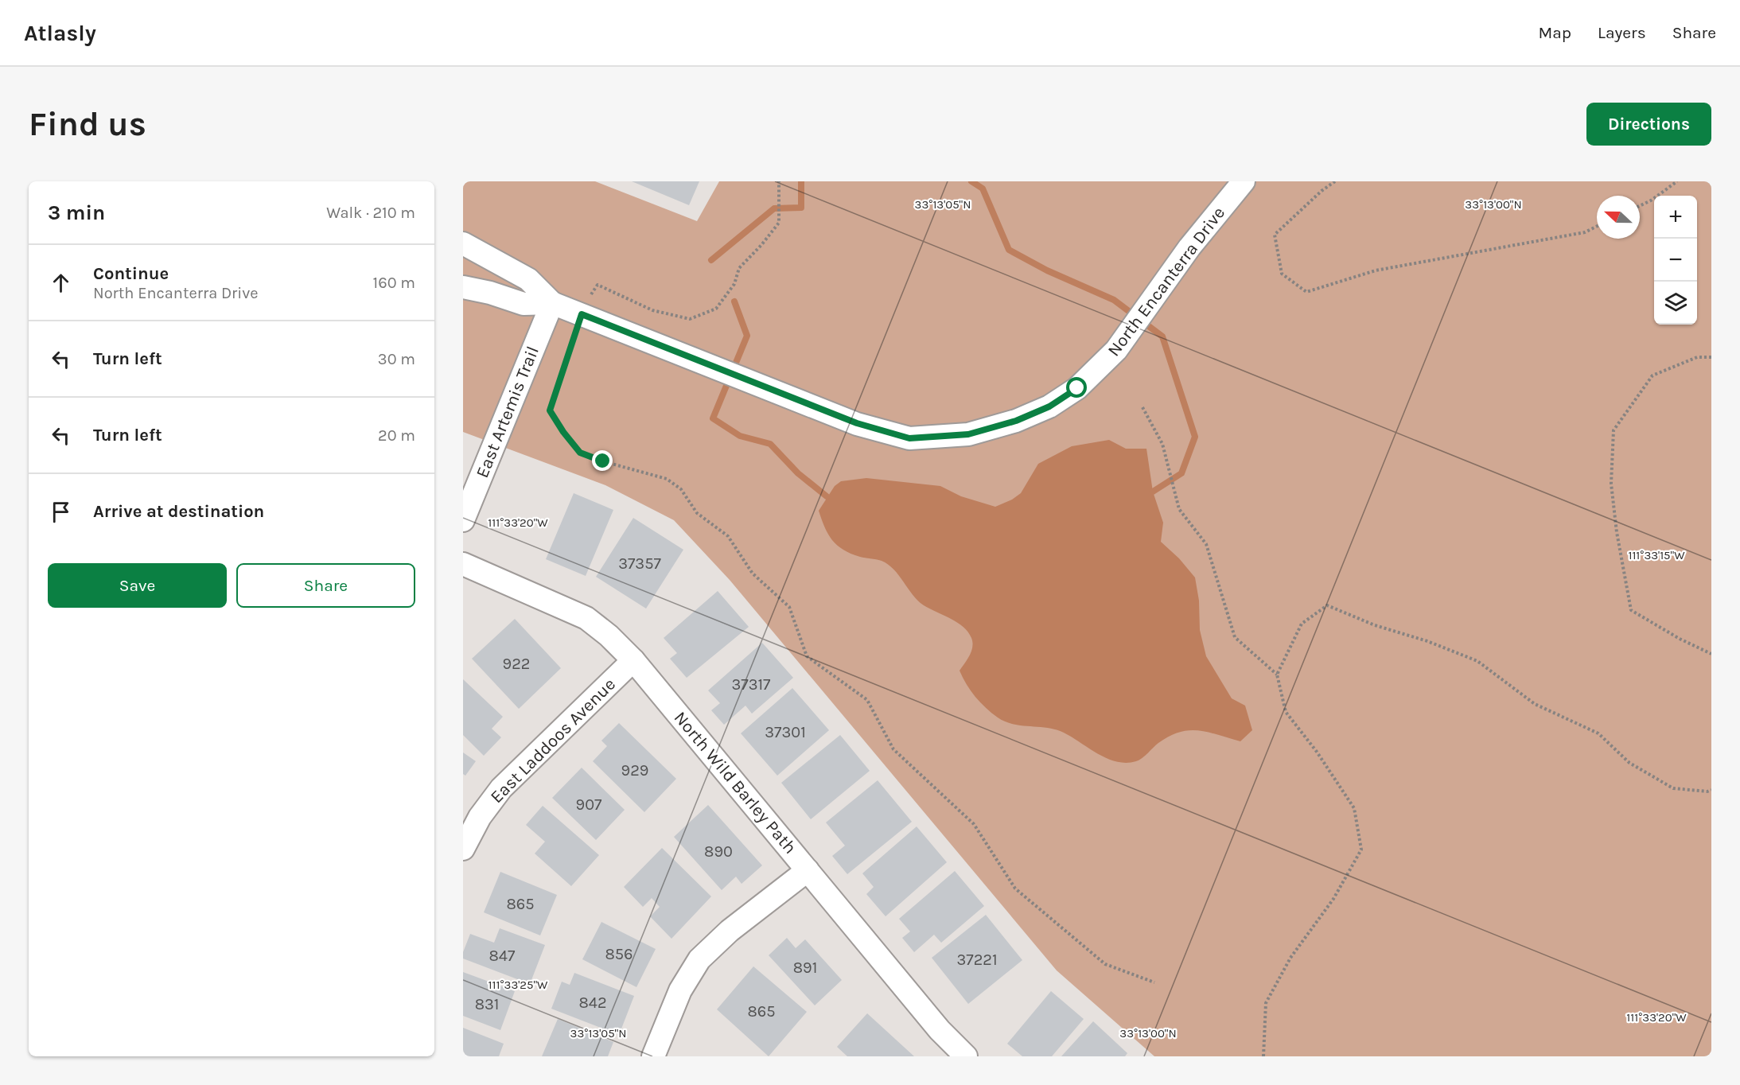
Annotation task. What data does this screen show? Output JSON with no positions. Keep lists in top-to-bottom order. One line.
{"streets":{"street":["North Encanterra Drive","East Artemis Trail","East Laddoos Avenue","North Wild Barley Path"]},"crossings":[["North Encanterra Drive","East Artemis Trail"],["East Laddoos Avenue","North Wild Barley Path"]],"house_numbers":["37357","922","37317","37301","929","907","890","865","856","847","37221","891","842","831","865"],"north":"left","page":{"header":"Atlasly","nav":["Map","Layers","Share"],"buttons":["Directions",["Save","Share"]],"title":"Find us","heading":["3 min","Walk · 210 m"],"map_buttons":["+","−"],"list":[["Continue","North Encanterra Drive","160 m"],["Turn left","30 m"],["Turn left","20 m"],"Arrive at destination"]},"coordinates":["33°13'05\"N","33°13'00\"N","111°33'20\"W","111°33'15\"W","111°33'25\"W"]}
